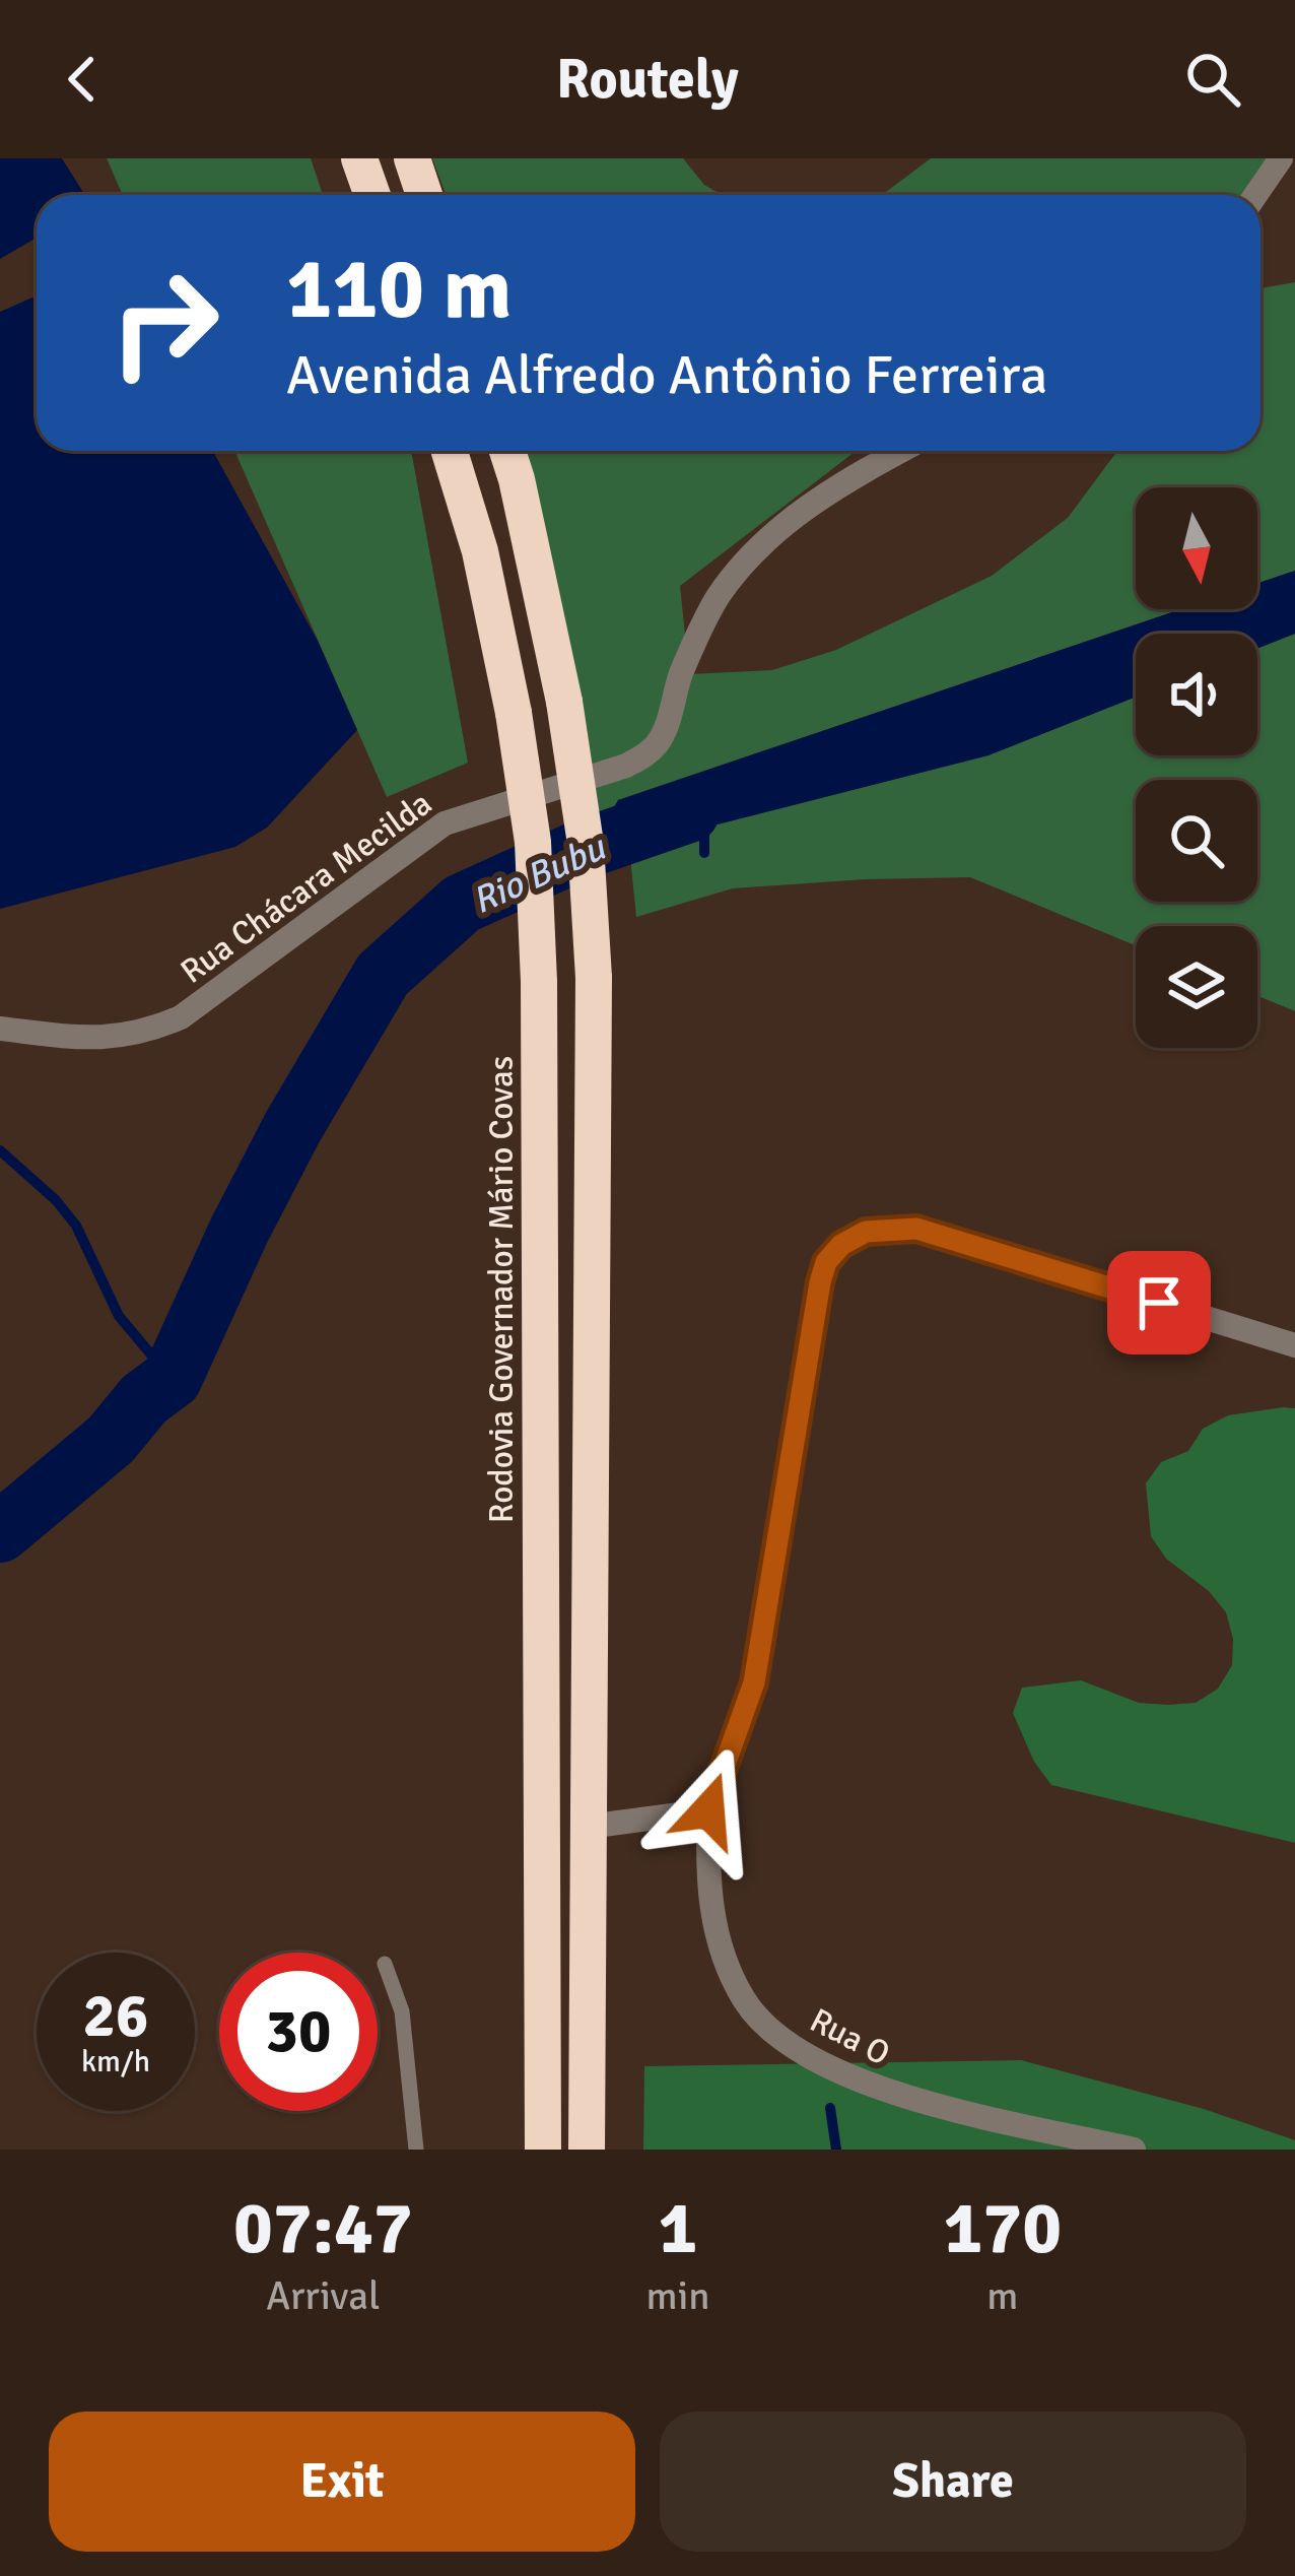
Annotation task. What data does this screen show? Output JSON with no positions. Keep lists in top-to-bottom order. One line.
{"streets":{"highway":["Rodovia Governador Mário Covas"],"street":["Rua Chácara Mecilda","Rua O"]},"water":["Rio Bubu"],"north":"bottom","page":{"header":"Routely","turn":["110 m","Avenida Alfredo Antônio Ferreira"],"speed":"26 km/h","limit":"30","eta":["07:47","Arrival","1","min","170","m"],"buttons":["Exit","Share"]}}
